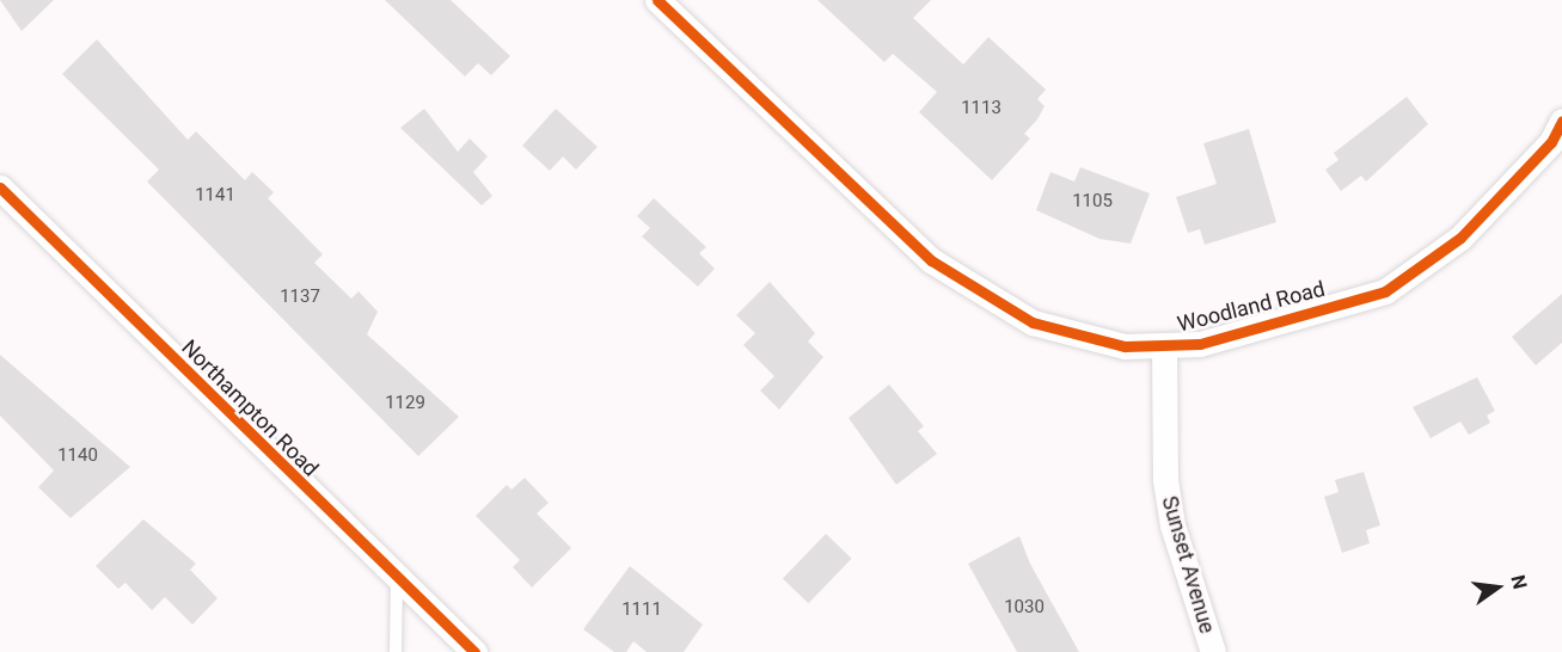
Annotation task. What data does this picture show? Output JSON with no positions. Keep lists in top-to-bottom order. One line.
{"streets":{"street":["Woodland Road","Northampton Road","Sunset Avenue"]},"crossings":[["Woodland Road","Sunset Avenue"]],"house_numbers":["1113","1141","1105","1137","1129","1140","1030","1111"],"north":"right"}
